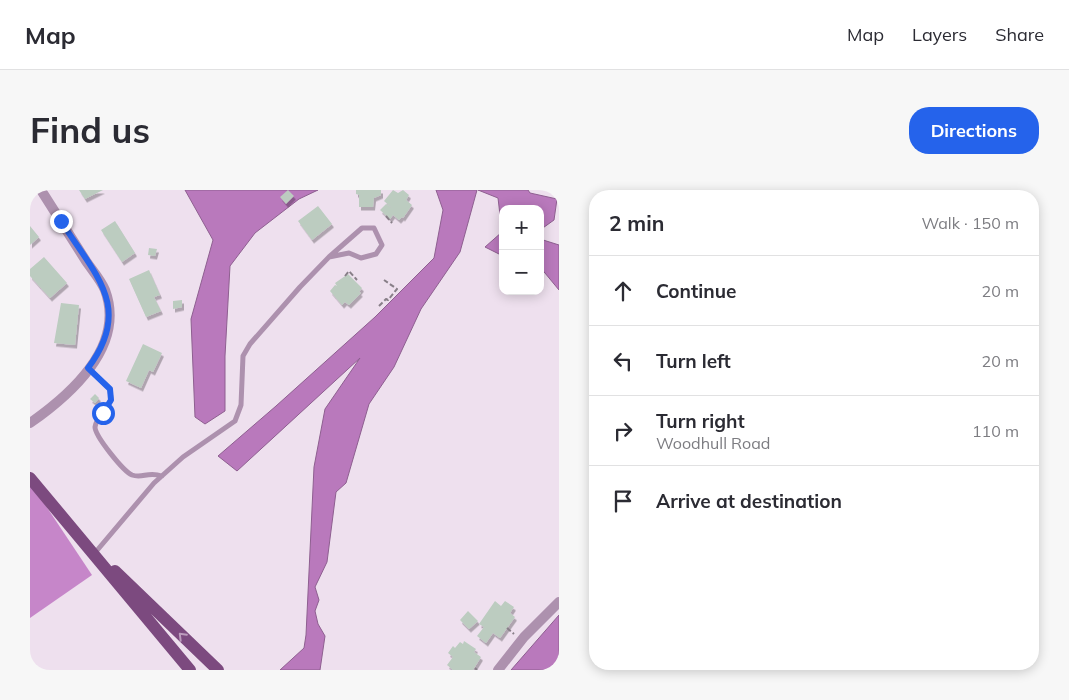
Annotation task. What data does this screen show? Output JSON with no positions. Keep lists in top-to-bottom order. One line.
{"page":{"header":"Map","nav":["Map","Layers","Share"],"buttons":"Directions","title":"Find us","heading":["2 min","Walk · 150 m"],"map_buttons":["+","−"],"list":[["Continue","20 m"],["Turn left","20 m"],["Turn right","Woodhull Road","110 m"],"Arrive at destination"]}}
